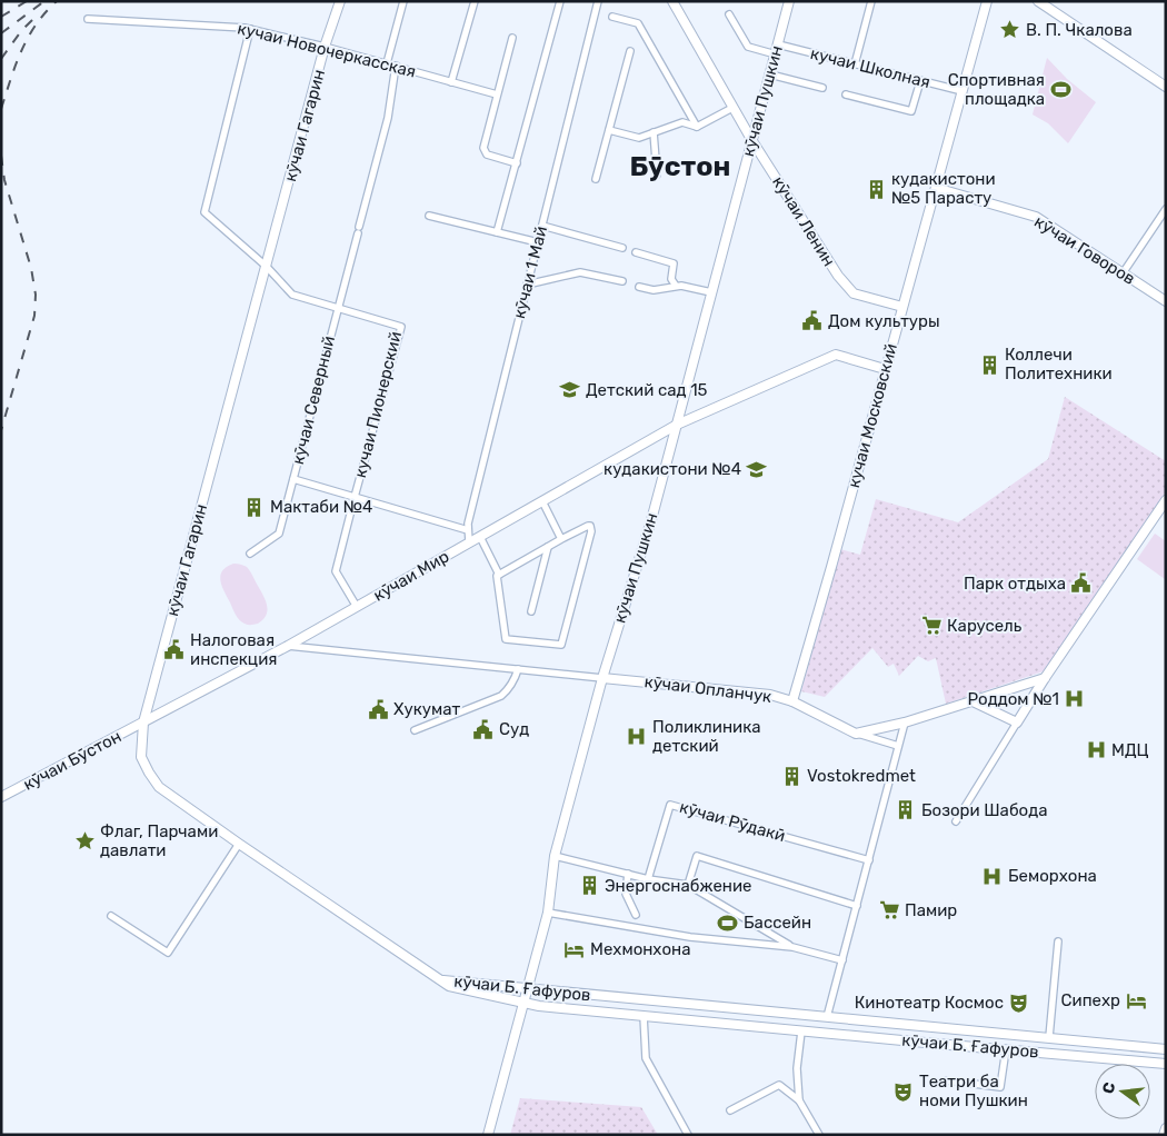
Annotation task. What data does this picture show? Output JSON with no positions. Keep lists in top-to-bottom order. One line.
{"streets":{"street":["кучаи Новочеркасская","кучаи Школная","кӯчаи Пушкин","кӯчаи Гагарин","кӯчаи Ленин","кӯчаи Говоров","кӯчаи 1 Май","кӯчаи Северный","кучаи Пионерский","кучаи Московский","кӯчаи Мир","кӯчаи Опланчук","кӯчаи Бӯстон","кӯчаи Рӯдакӣ","кӯчаи Б. Ғафуров"]},"crossings":[["кучаи Новочеркасская","кӯчаи Гагарин"],["кучаи Новочеркасская","кӯчаи Северный"],["кучаи Новочеркасская","кучаи Пионерский"],["кучаи Школная","кӯчаи Пушкин"],["кучаи Школная","кучаи Московский"],["кӯчаи Пушкин","кӯчаи Ленин"],["кӯчаи Пушкин","кӯчаи Мир"],["кӯчаи Пушкин","кӯчаи Опланчук"],["кӯчаи Пушкин","кӯчаи Б. Ғафуров"],["кӯчаи Гагарин","кучаи Пионерский"],["кӯчаи Гагарин","кӯчаи Мир"],["кӯчаи Гагарин","кӯчаи Бӯстон"],["кӯчаи Гагарин","кӯчаи Б. Ғафуров"],["кӯчаи Ленин","кучаи Московский"],["кӯчаи Говоров","кучаи Московский"],["кӯчаи 1 Май","кӯчаи Мир"],["кӯчаи Северный","кучаи Пионерский"],["кучаи Пионерский","кӯчаи Мир"],["кучаи Московский","кӯчаи Опланчук"],["кӯчаи Мир","кӯчаи Бӯстон"]],"districts":["Бӯстон"],"places":{"place":["В. П. Чкалова","Флаг, Парчами давлати"],"sports":["Спортивная площадка","Бассейн"],"building":["кудакистони №5 Парасту","Коллечи Политехники","Мактаби №4","Vostokredmet","Бозори Шабода","Энергоснабжение"],"public building":["Дом культуры","Парк отдыха","Налоговая инспекция","Хукумат","Суд"],"school or university":["Детский сад 15","кудакистони №4"],"supermarket":["Карусель","Памир"],"hospital":["Роддом №1","Поликлиника детский","МДЦ","Беморхона"],"hotel":["Мехмонхона","Сипехр"],"theatre":["Кинотеатр Космос","Театри ба номи Пушкин"]},"north":"left"}
